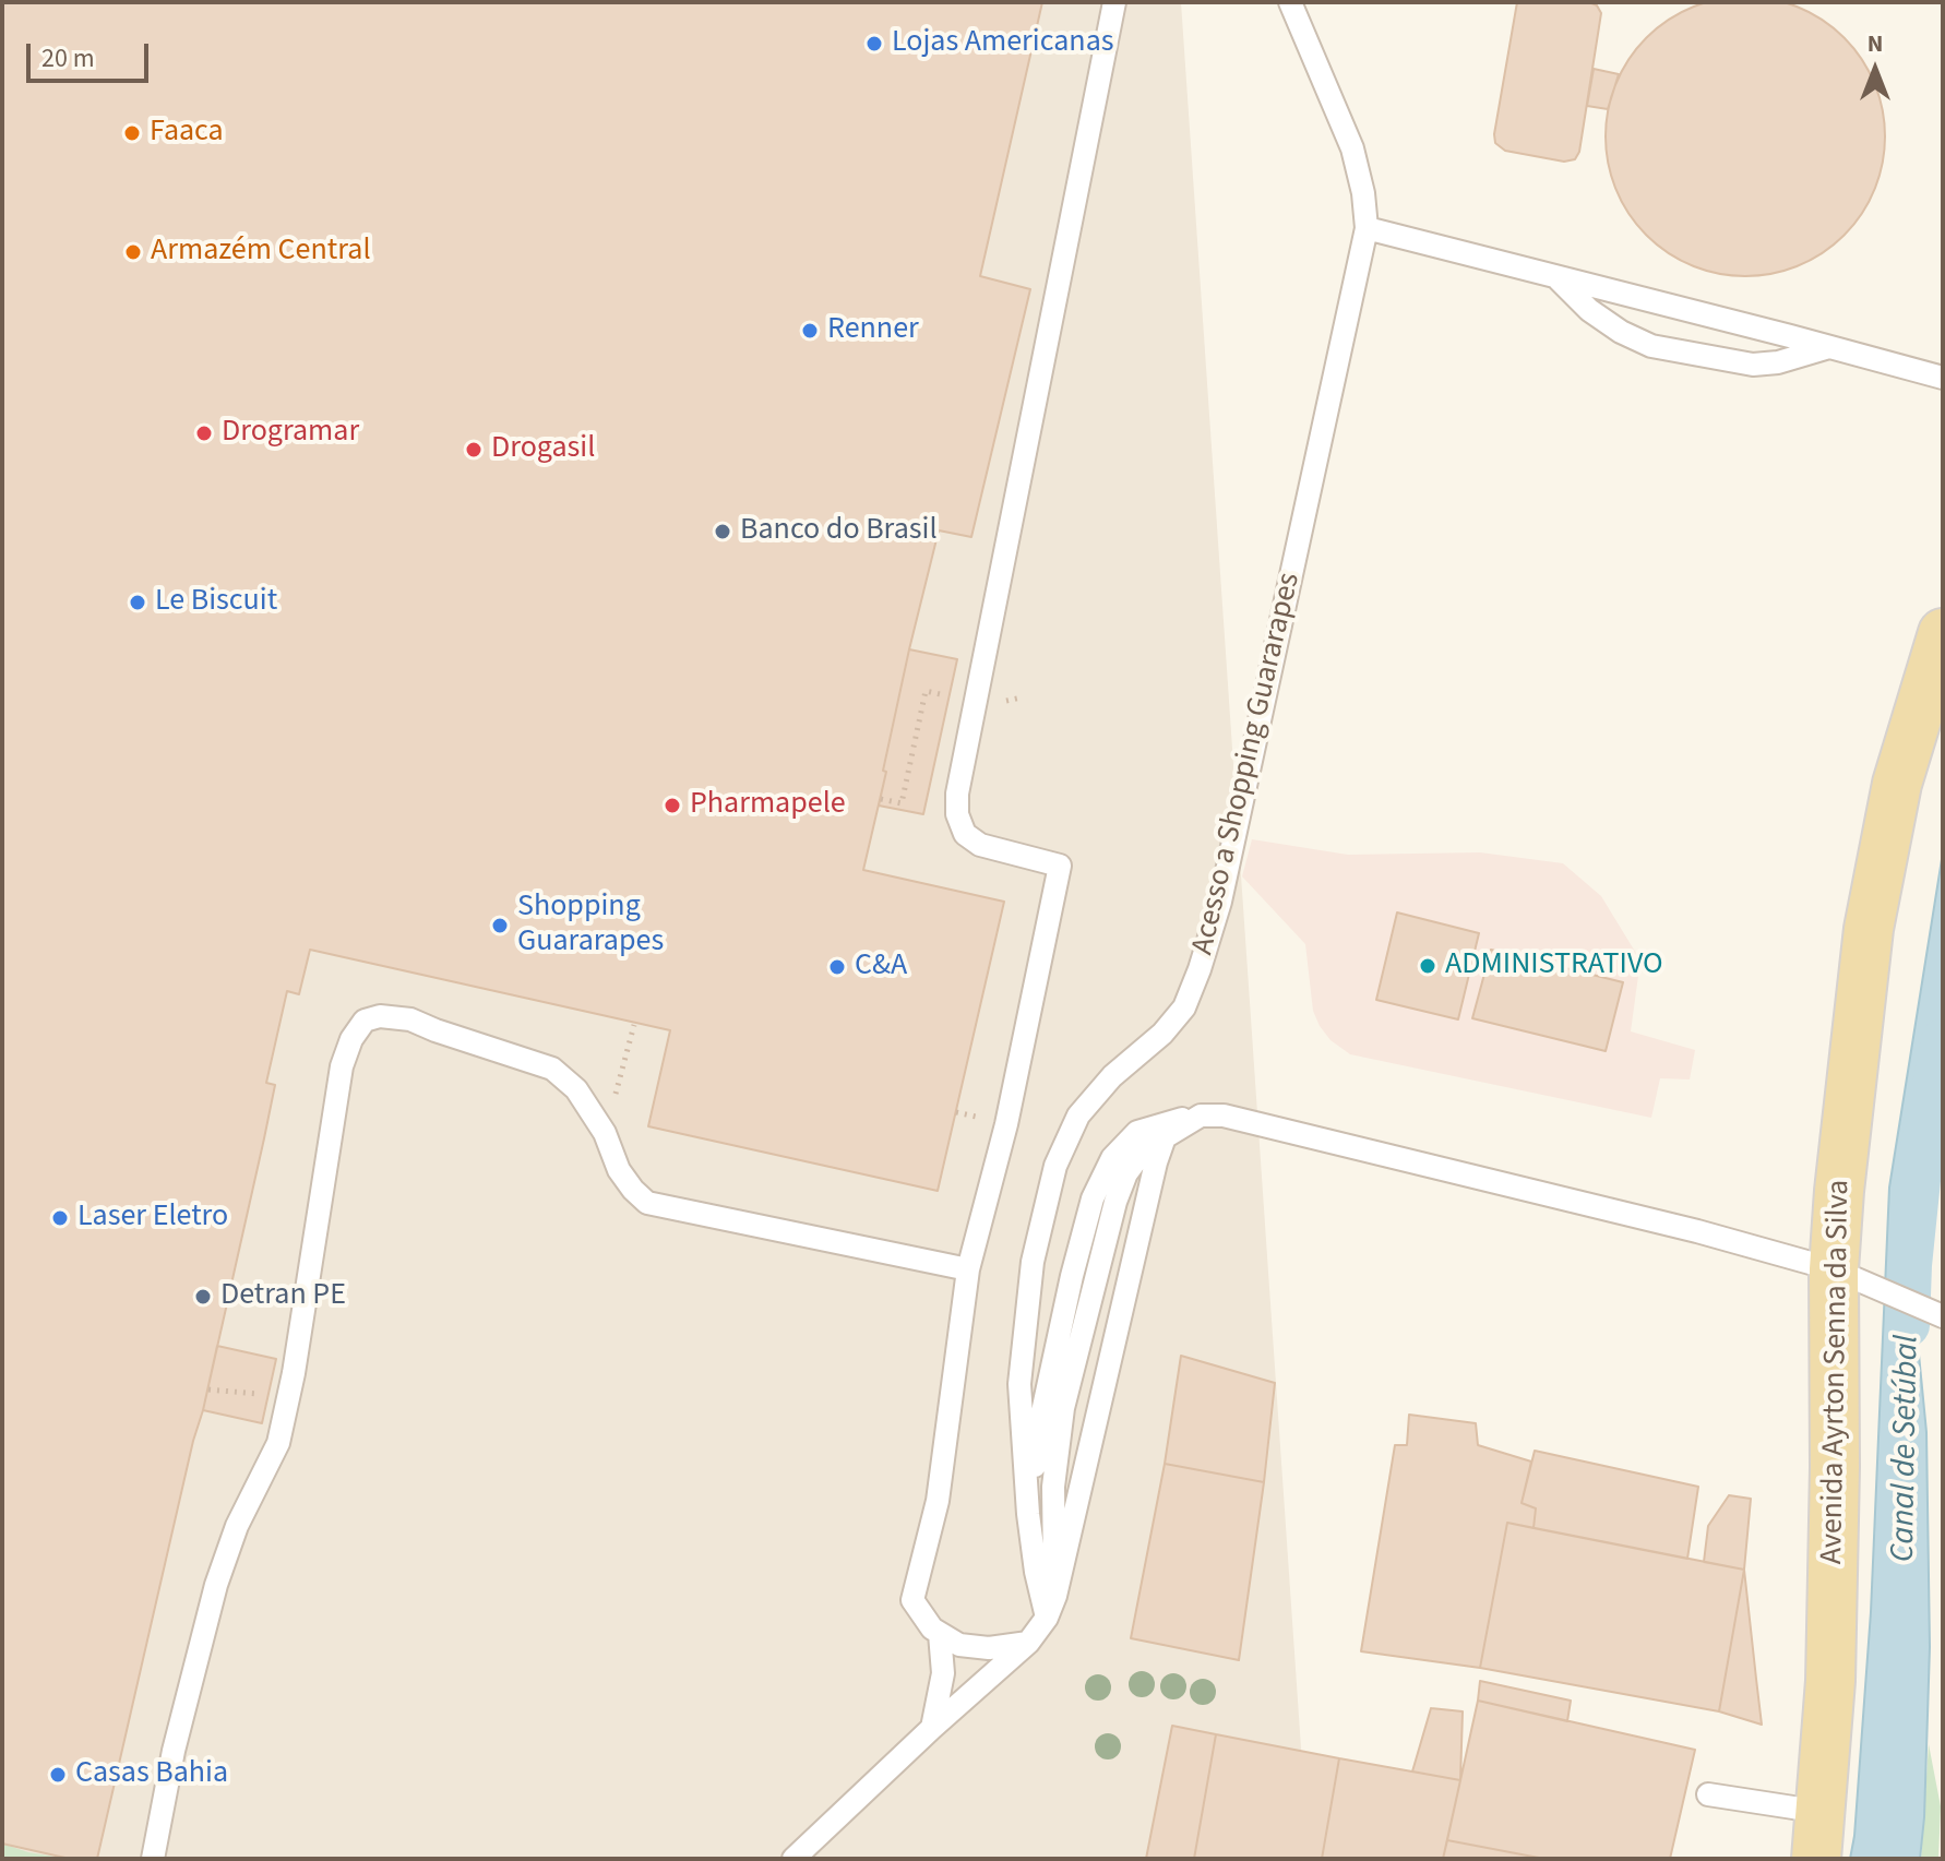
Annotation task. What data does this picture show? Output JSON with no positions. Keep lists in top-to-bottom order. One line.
{"streets":{"main road":["Avenida Ayrton Senna da Silva"],"lane":["Acesso a Shopping Guararapes"]},"water":["Canal de Setúbal"],"places":["Lojas Americanas","Faaca","Armazém Central","Renner","Drogramar","Drogasil","Banco do Brasil","Le Biscuit","Pharmapele","Shopping Guararapes","ADMINISTRATIVO","C&A","Laser Eletro","Detran PE","Casas Bahia"],"scale_bar":"20 m","north":"top"}
